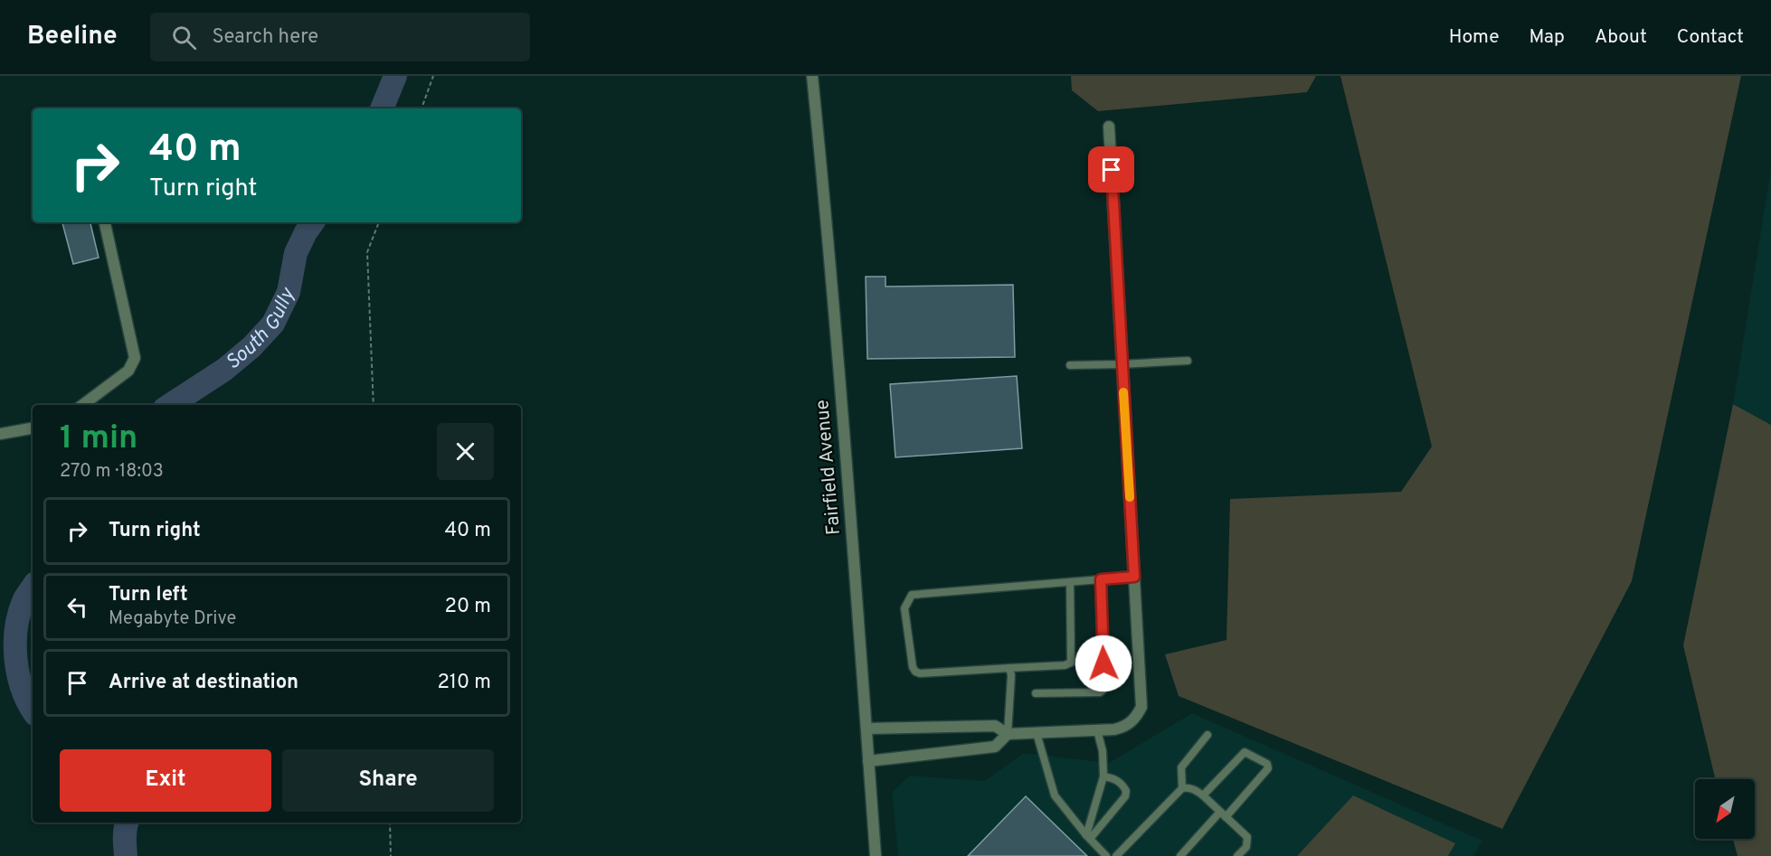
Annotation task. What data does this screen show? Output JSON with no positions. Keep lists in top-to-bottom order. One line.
{"streets":{"street":["Fairfield Avenue"]},"water":["South Gully"],"north":"bottom left","page":{"header":"Beeline","search":"Search here","nav":["Home","Map","About","Contact"],"turn":["40 m","Turn right"],"heading":["1 min","270 m · 18:03"],"list":[{"name":"Turn right","value":"40 m"},{"name":"Turn left","note":"Megabyte Drive","value":"20 m"},{"name":"Arrive at destination","value":"210 m"}],"buttons":["Exit","Share"]}}
